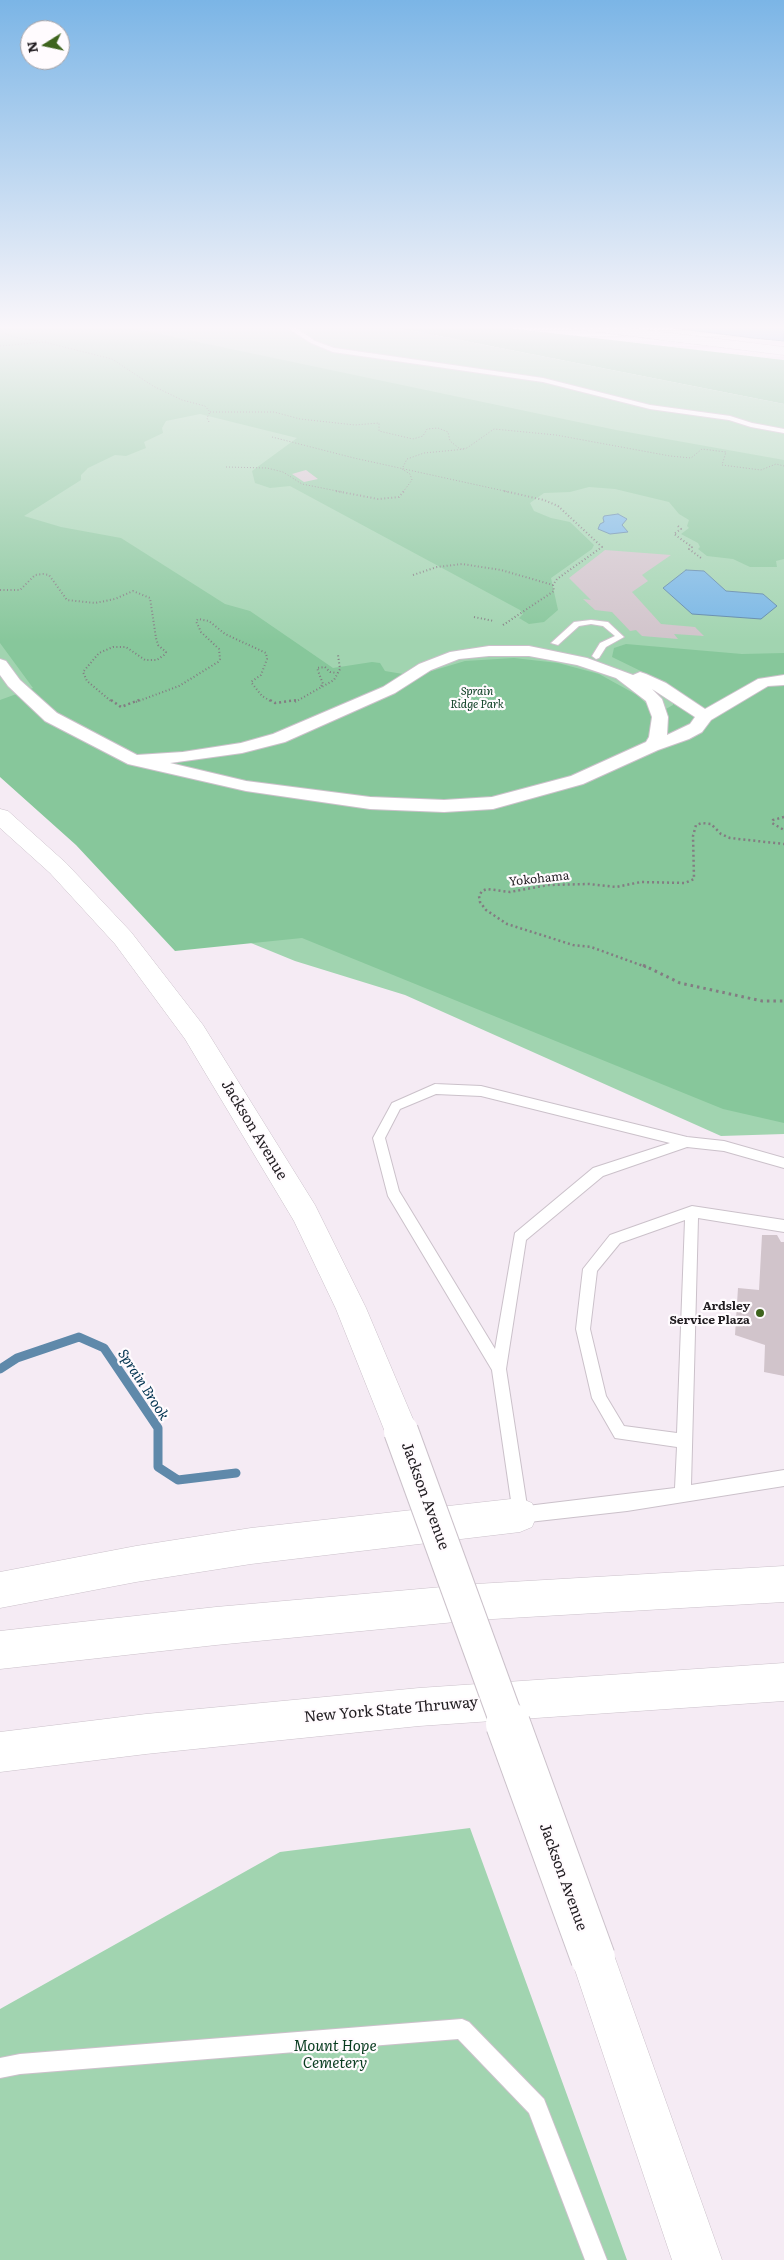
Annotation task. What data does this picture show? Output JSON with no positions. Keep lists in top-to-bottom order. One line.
{"streets":{"main road":["Jackson Avenue","New York State Thruway"],"path":["Yokohama"]},"water":["Sprain Brook"],"parks":["Sprain Ridge Park","Mount Hope Cemetery"],"places":["Ardsley Service Plaza"],"north":"left"}
